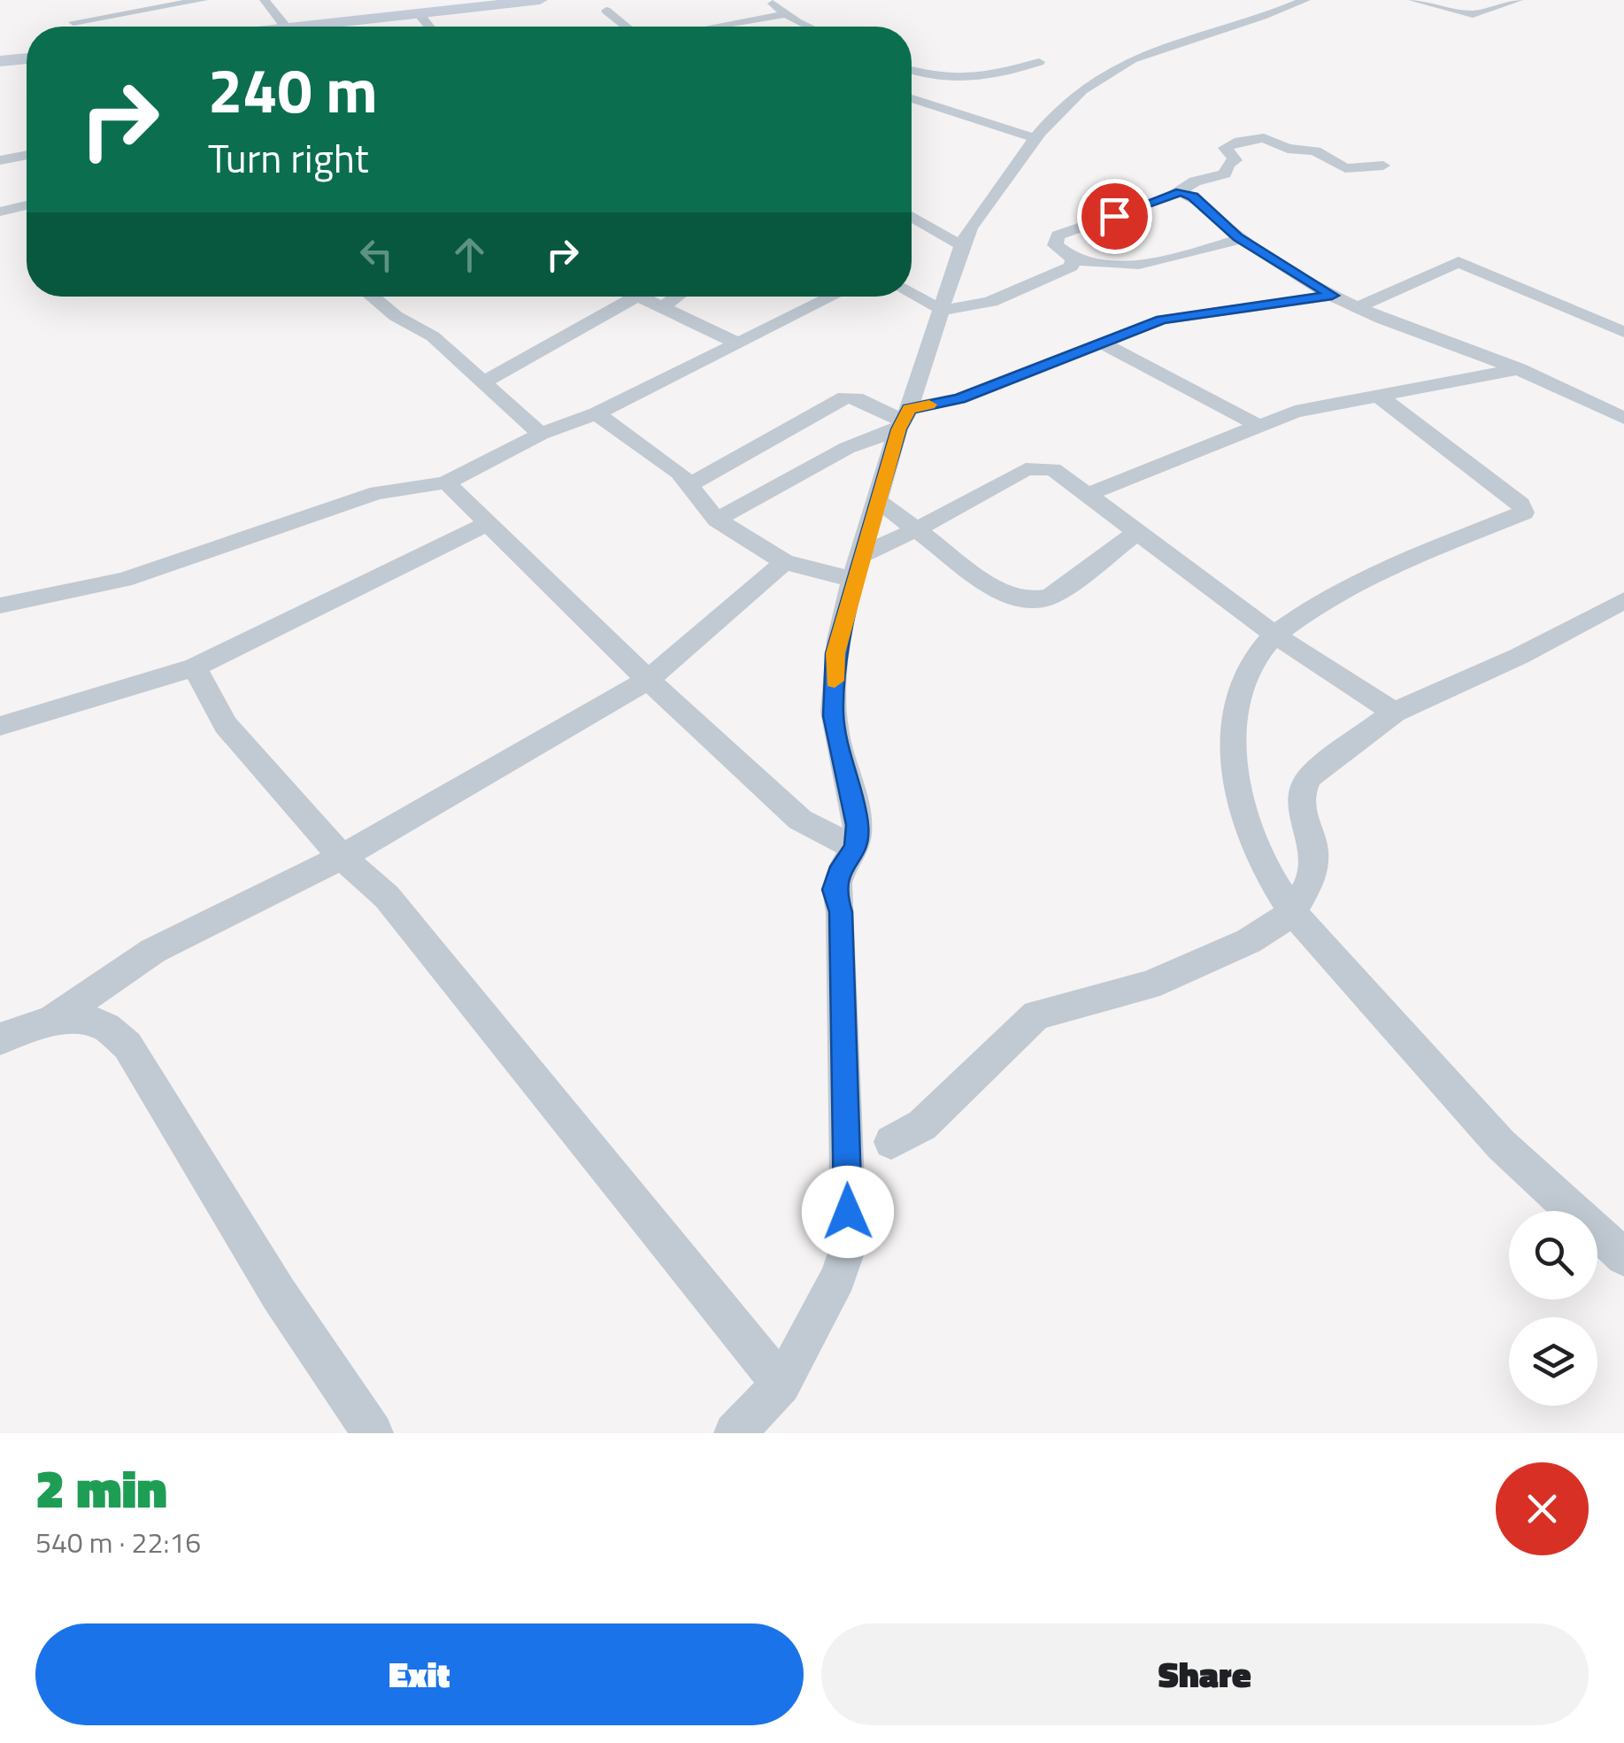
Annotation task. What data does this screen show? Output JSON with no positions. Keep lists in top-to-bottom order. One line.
{"page":{"turn":["240 m","Turn right"],"heading":["2 min","540 m · 22:16"],"buttons":["Exit","Share"]}}
